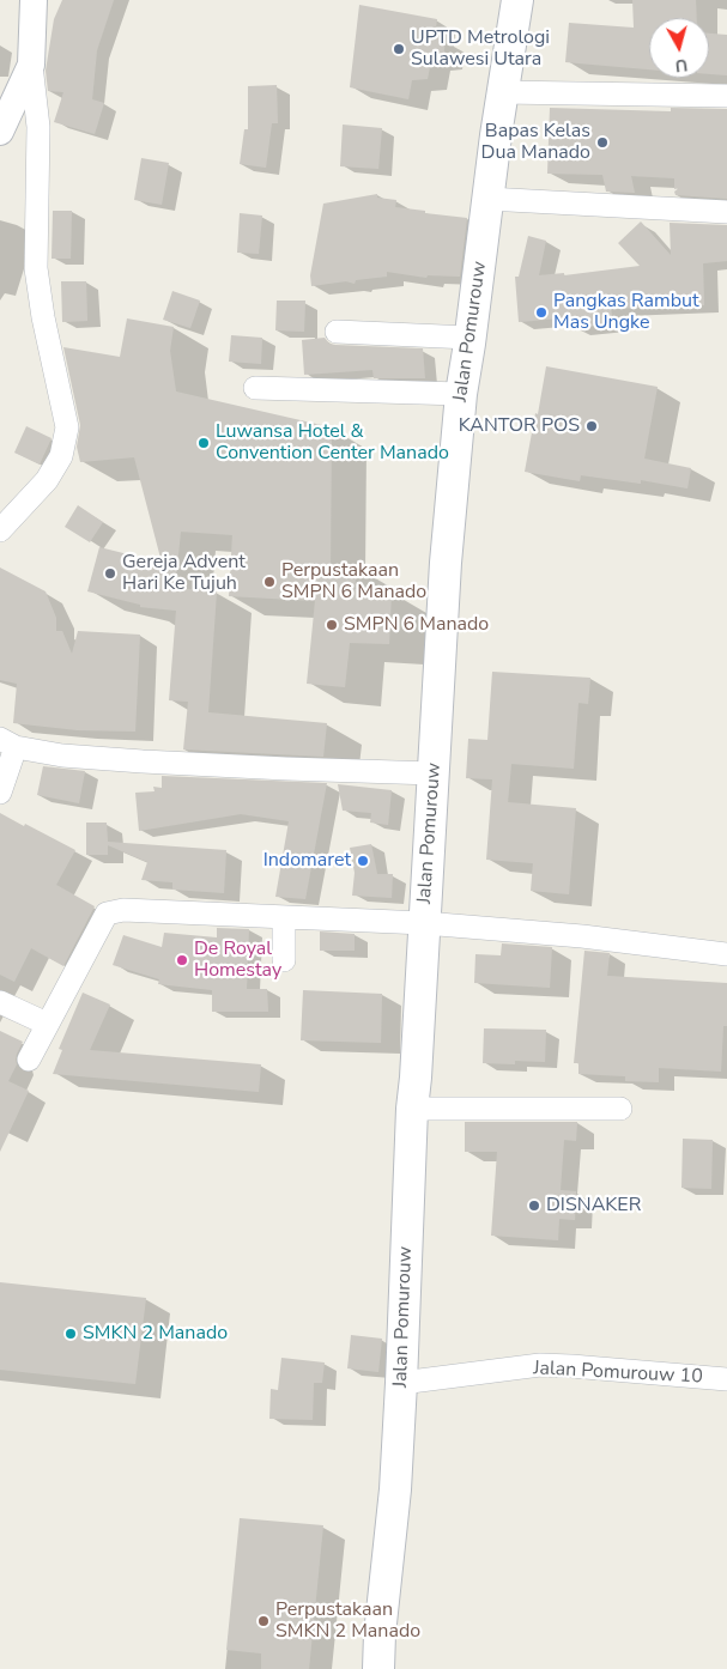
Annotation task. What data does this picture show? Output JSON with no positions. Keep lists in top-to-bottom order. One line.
{"streets":{"main road":["Jalan Pomurouw"],"street":["Jalan Pomurouw 10"]},"crossings":[["Jalan Pomurouw","Jalan Pomurouw 10"]],"places":["UPTD Metrologi Sulawesi Utara","Bapas Kelas Dua Manado","Pangkas Rambut Mas Ungke","KANTOR POS","Luwansa Hotel & Convention Center Manado","Gereja Advent Hari Ke Tujuh","Perpustakaan SMPN 6 Manado","SMPN 6 Manado","Indomaret","De Royal Homestay","DISNAKER","SMKN 2 Manado","Perpustakaan SMKN 2 Manado"],"north":"bottom"}
